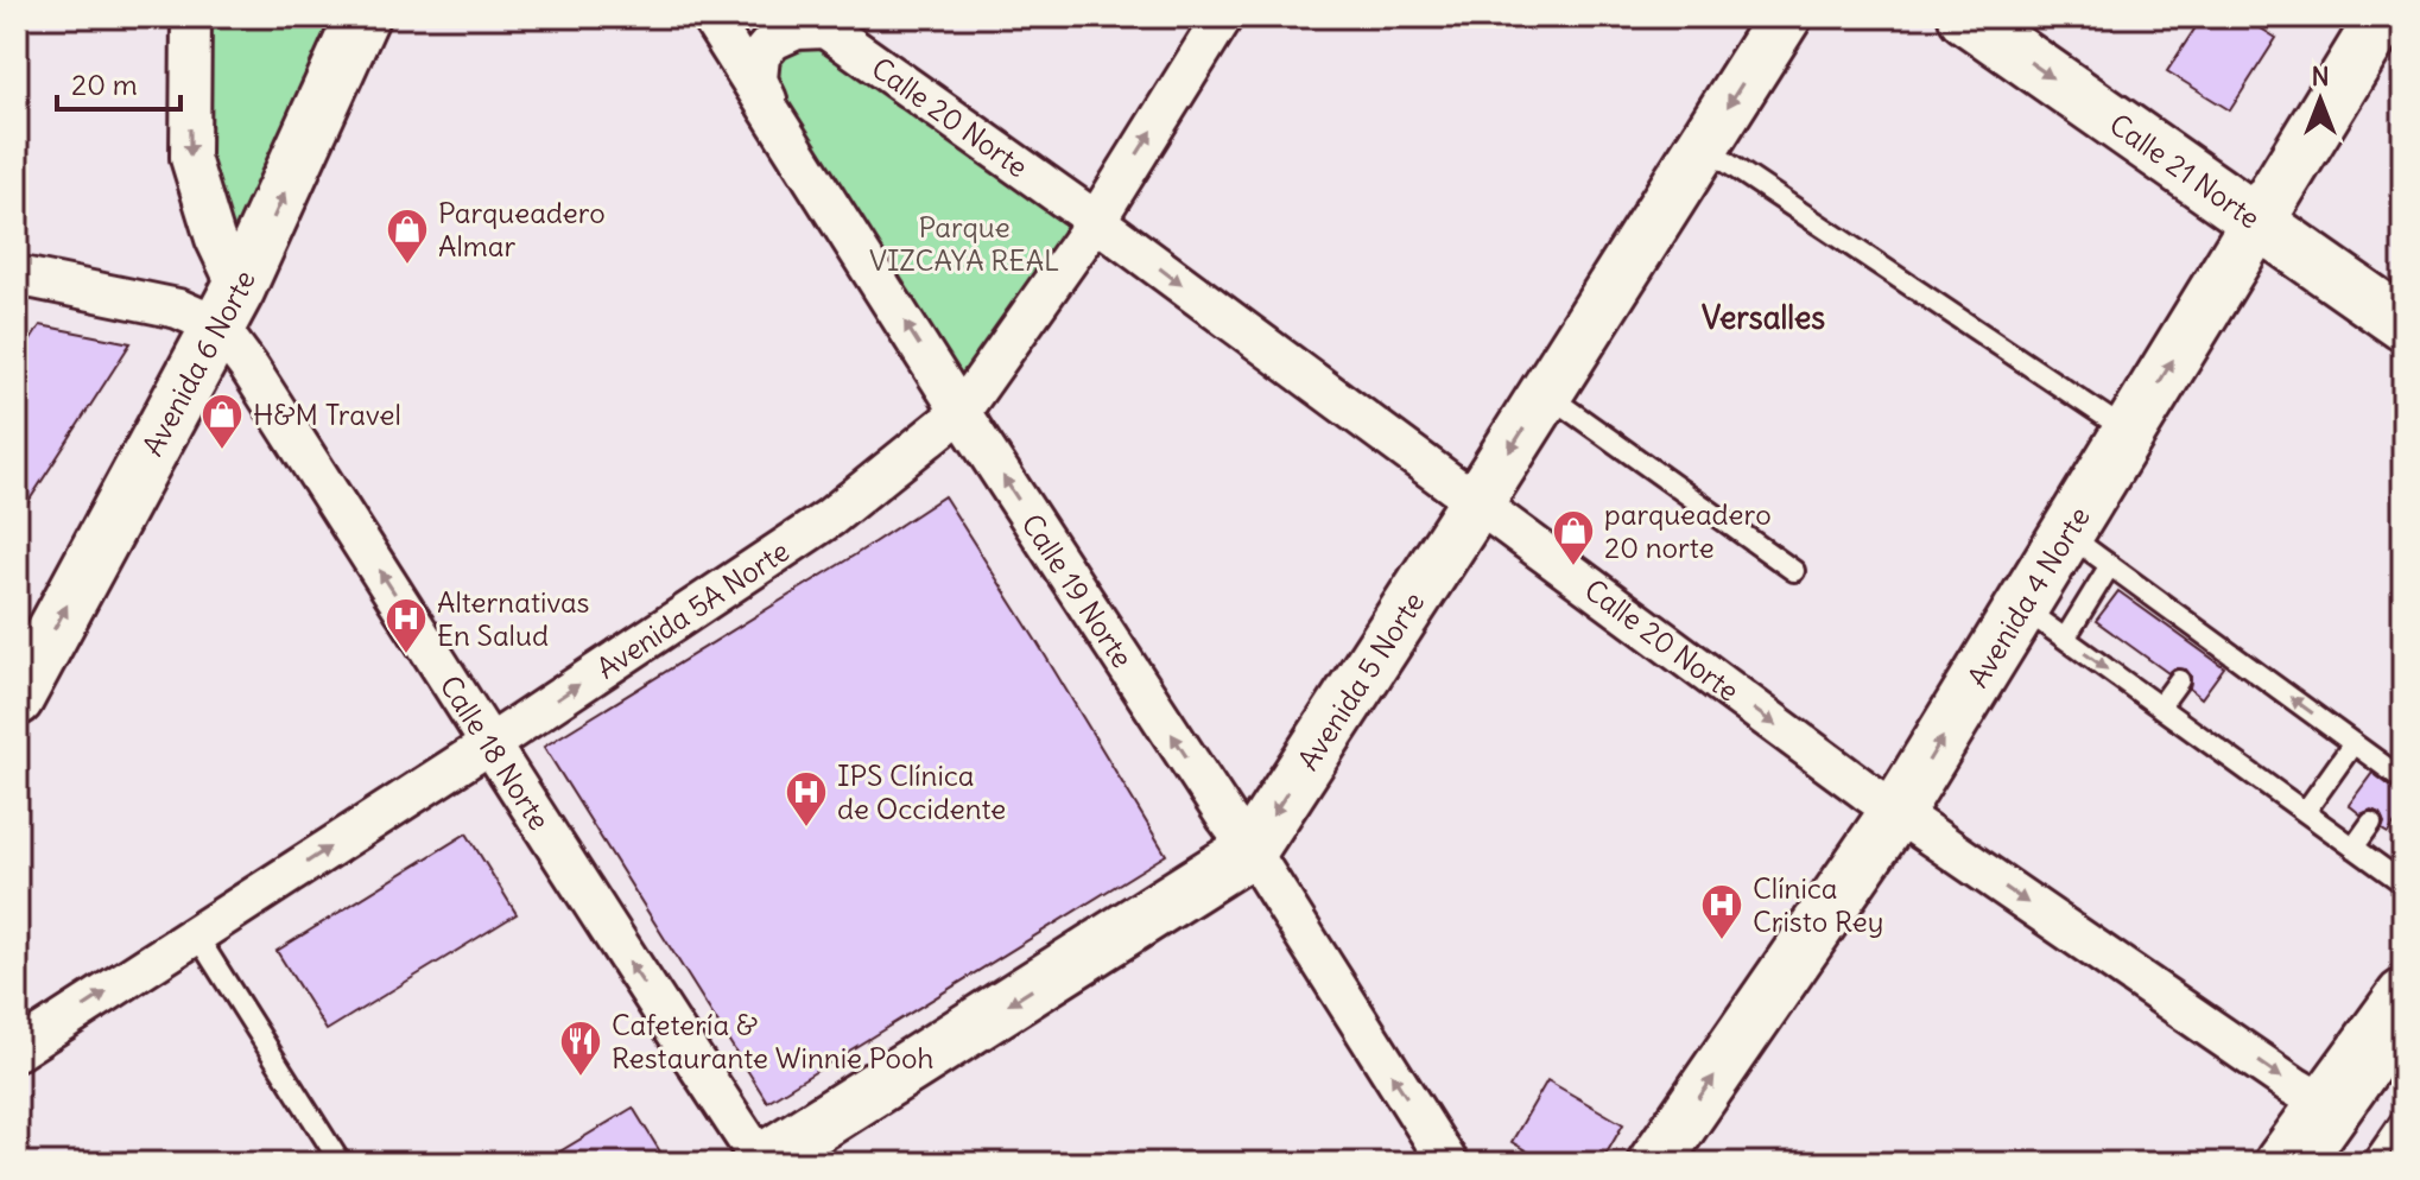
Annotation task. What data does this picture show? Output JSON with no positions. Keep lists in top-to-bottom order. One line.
{"streets":{"street":["Calle 20 Norte","Calle 21 Norte","Avenida 6 Norte","Calle 19 Norte","Avenida 4 Norte","Avenida 5A Norte","Avenida 5 Norte","Calle 18 Norte"]},"crossings":[["Calle 20 Norte","Calle 19 Norte"],["Calle 20 Norte","Avenida 4 Norte"],["Calle 20 Norte","Avenida 5A Norte"],["Calle 20 Norte","Avenida 5 Norte"],["Calle 21 Norte","Avenida 4 Norte"],["Avenida 6 Norte","Calle 18 Norte"],["Calle 19 Norte","Avenida 5A Norte"],["Calle 19 Norte","Avenida 5 Norte"],["Avenida 5A Norte","Calle 18 Norte"],["Avenida 5 Norte","Calle 18 Norte"]],"one_way":["Calle 20 Norte","Calle 21 Norte","Avenida 6 Norte","Calle 19 Norte","Avenida 4 Norte","Avenida 5A Norte","Avenida 5 Norte"],"districts":["Versalles"],"parks":["Parque VIZCAYA REAL"],"places":{"shop":["Parqueadero Almar","H&M Travel","parqueadero 20 norte"],"hospital":["Alternativas En Salud","IPS Clínica de Occidente","Clínica Cristo Rey"],"restaurant":["Cafetería & Restaurante Winnie Pooh"]},"scale_bar":"20 m","north":"top"}
